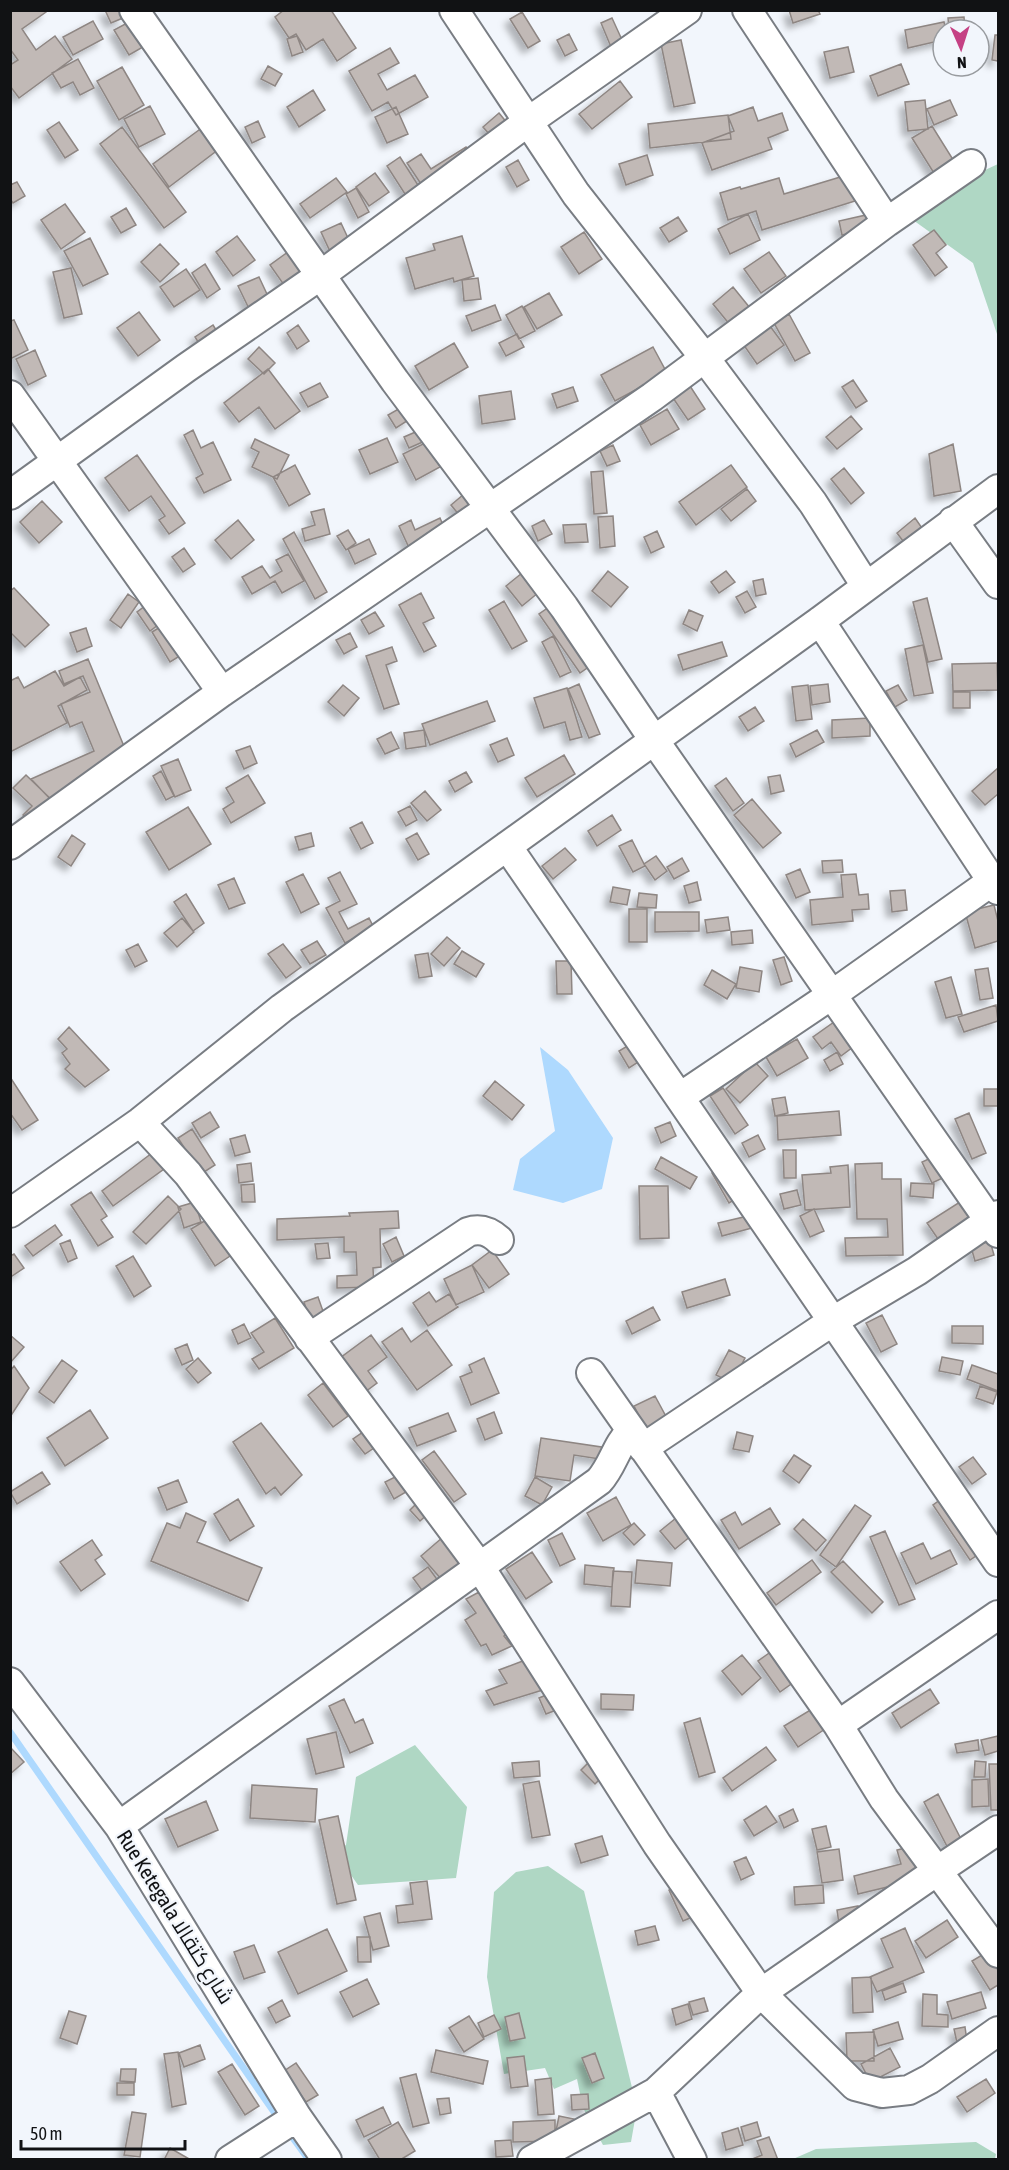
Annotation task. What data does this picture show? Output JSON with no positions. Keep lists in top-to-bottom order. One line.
{"streets":{"street":["Rue Ketegala شارع كتقالا"]},"scale_bar":"50 m","north":"bottom"}
